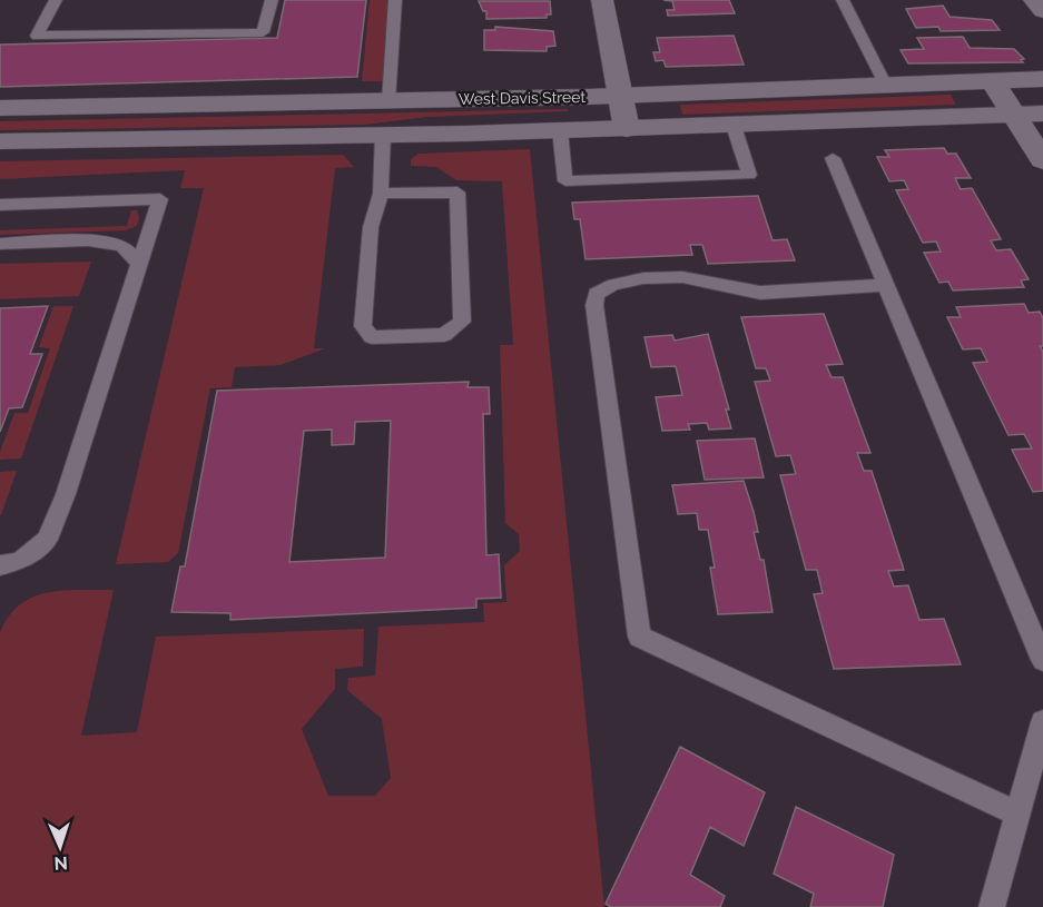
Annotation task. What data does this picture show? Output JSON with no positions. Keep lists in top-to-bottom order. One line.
{"streets":{"main road":["West Davis Street"]},"north":"bottom"}
